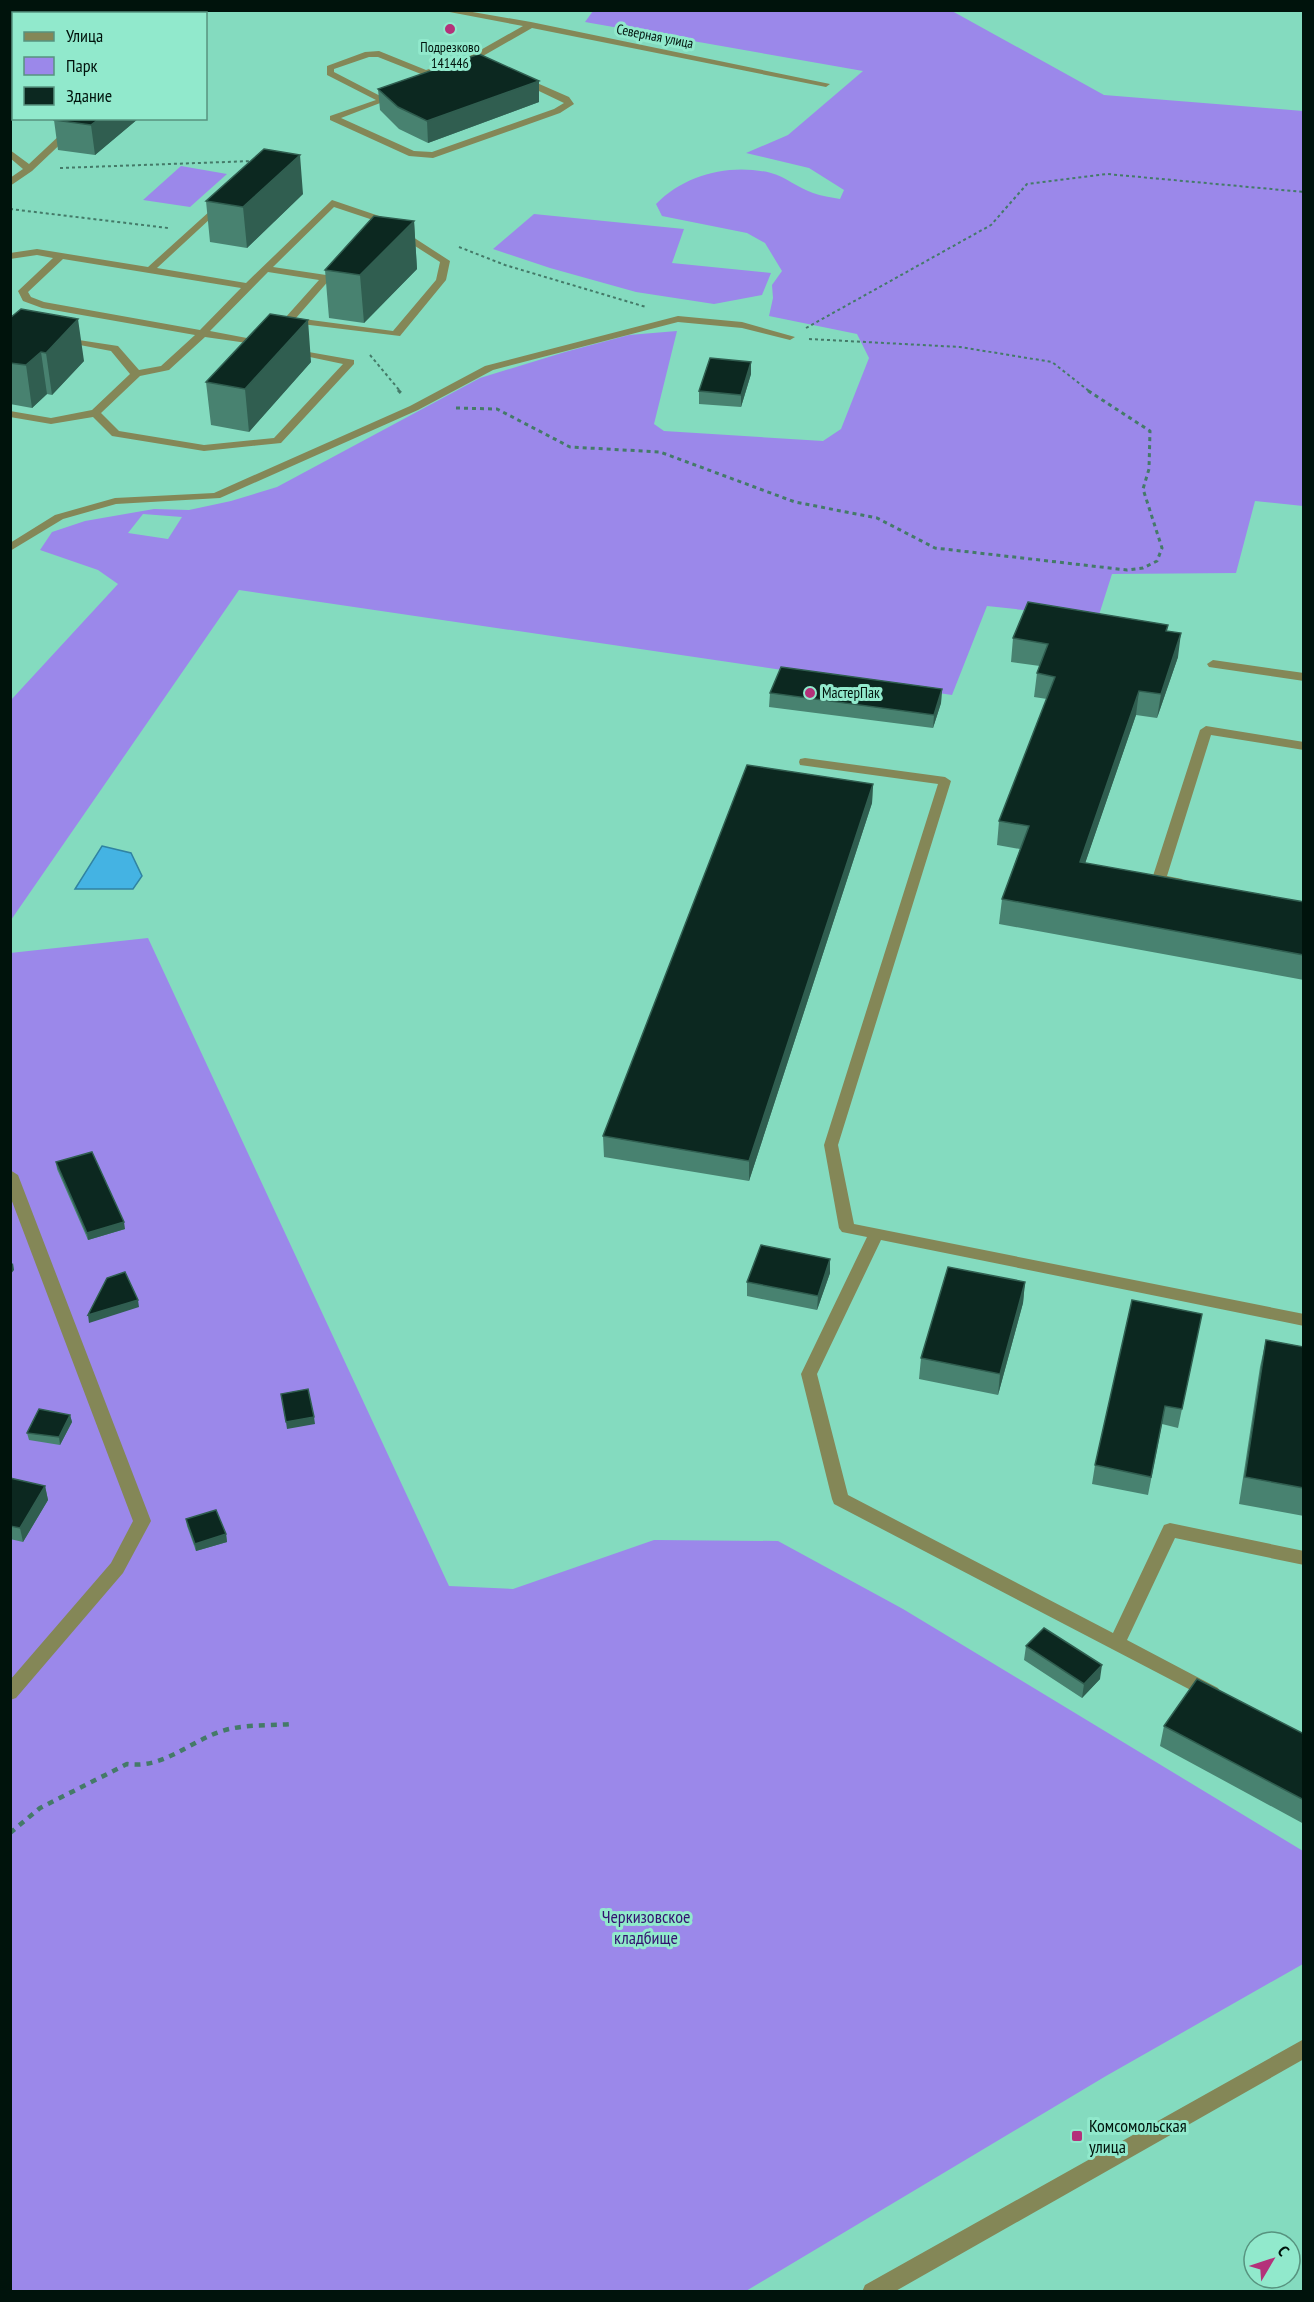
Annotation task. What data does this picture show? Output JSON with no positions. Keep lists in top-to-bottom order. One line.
{"streets":{"street":["Северная улица"]},"parks":["Черкизовское кладбище"],"places":{"other":["Подрезково 141446","МастерПак"],"transit":["Комсомольская улица"]},"legend":["Улица","Парк","Здание"],"north":"top right"}
